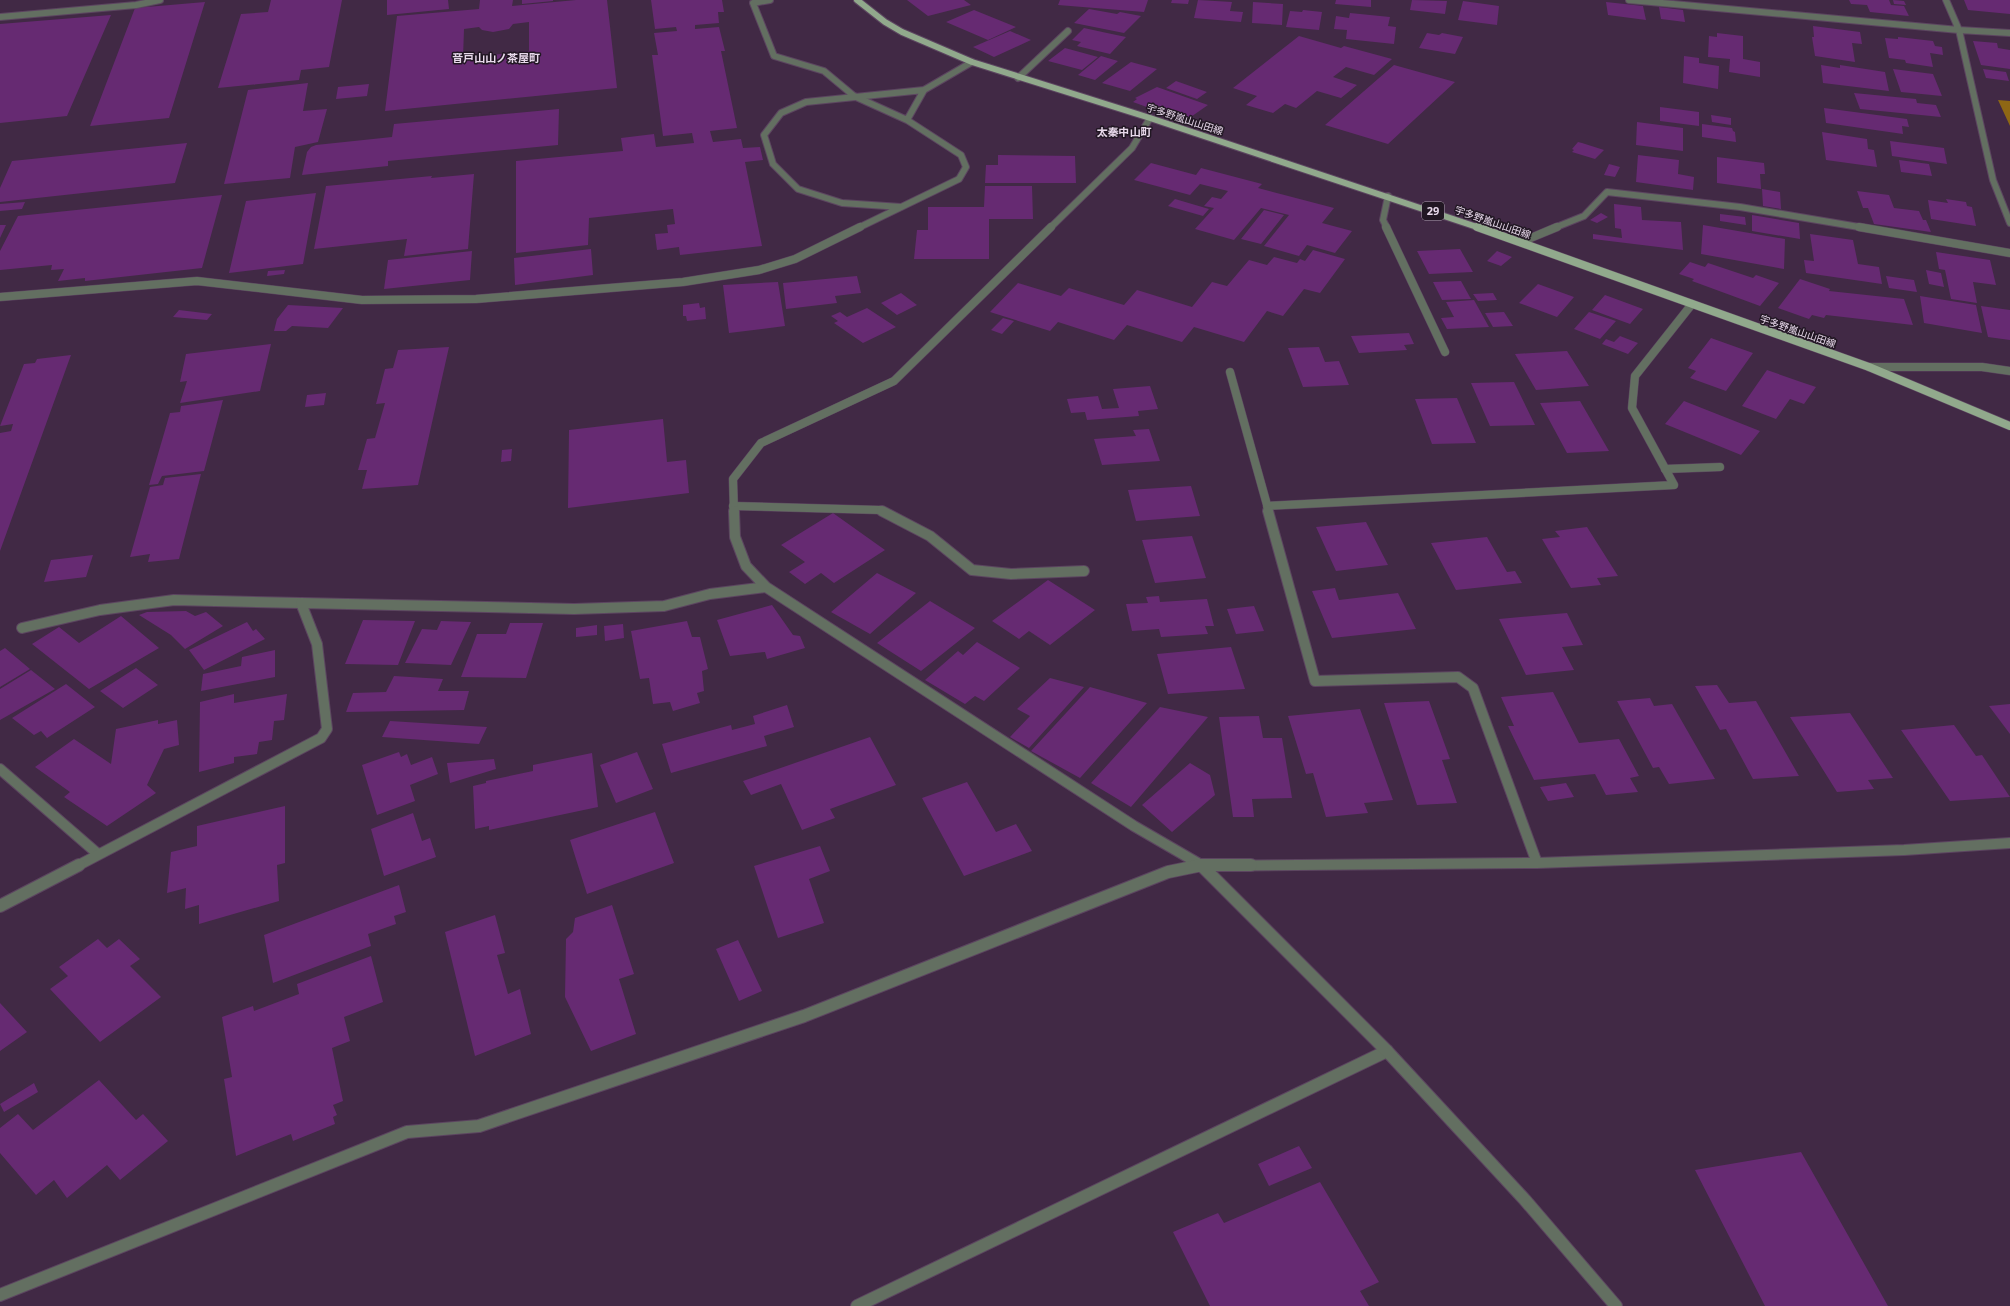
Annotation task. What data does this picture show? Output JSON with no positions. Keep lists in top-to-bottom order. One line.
{"streets":{"main road":["宇多野嵐山山田線","29"]},"districts":["音戸山山ノ茶屋町","太秦中山町"]}
